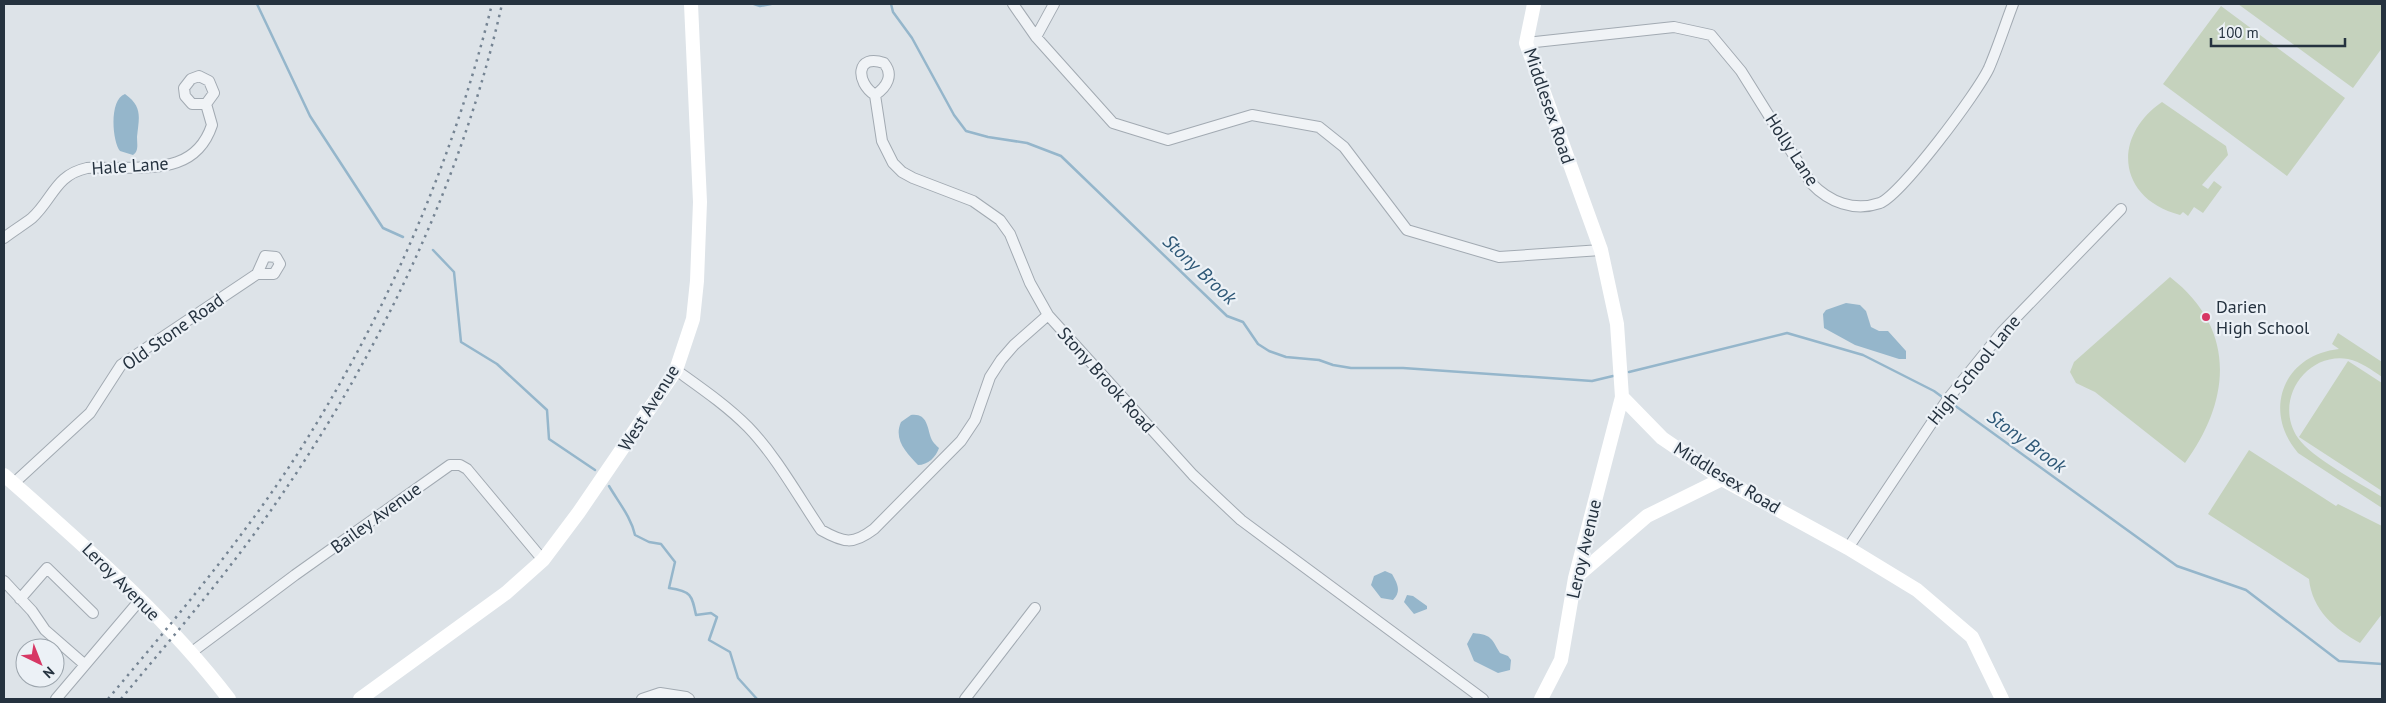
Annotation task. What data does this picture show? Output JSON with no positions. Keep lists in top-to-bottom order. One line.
{"streets":{"main road":["Middlesex Road","West Avenue","Leroy Avenue"],"street":["Holly Lane","Hale Lane","Old Stone Road","High School Lane","Stony Brook Road","Bailey Avenue"]},"crossings":[["Middlesex Road","Holly Lane"],["Middlesex Road","High School Lane"],["Middlesex Road","Leroy Avenue"],["Old Stone Road","Leroy Avenue"],["Stony Brook Road","West Avenue"],["West Avenue","Bailey Avenue"],["Bailey Avenue","Leroy Avenue"]],"water":["Stony Brook"],"places":["Darien High School"],"scale_bar":"100 m","north":"bottom right"}
